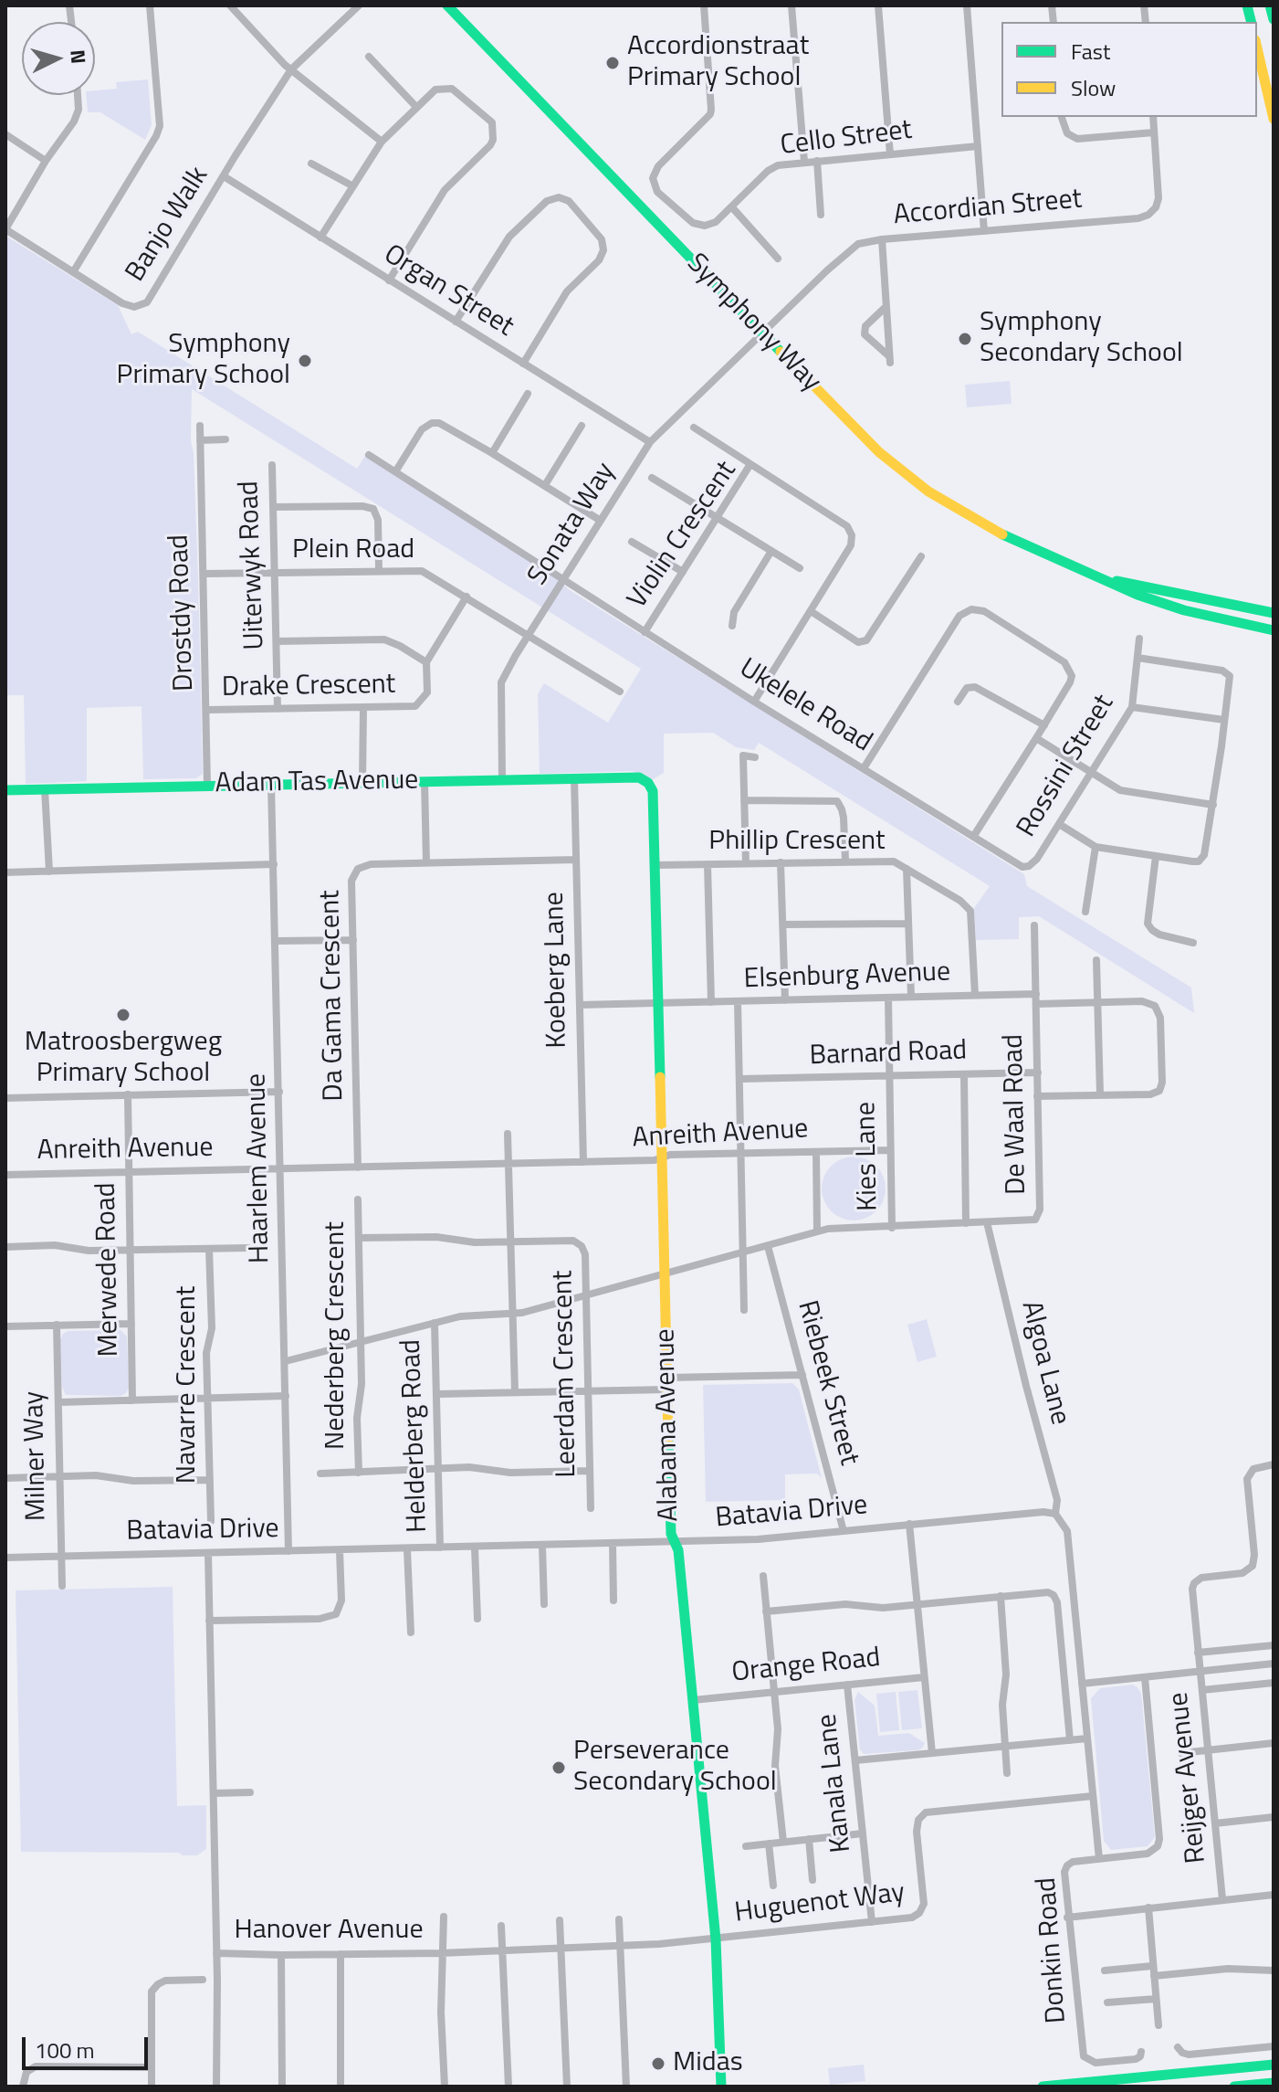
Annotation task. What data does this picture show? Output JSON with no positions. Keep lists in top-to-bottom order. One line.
{"streets":{"street":["Cello Street","Accordian Street","Banjo Walk","Organ Street","Symphony Way","Sonata Way","Violin Crescent","Plein Road","Uiterwyk Road","Drostdy Road","Drake Crescent","Ukelele Road","Rossini Street","Adam Tas Avenue","Phillip Crescent","Koeberg Lane","Elsenburg Avenue","Da Gama Crescent","Barnard Road","De Waal Road","Anreith Avenue","Kies Lane","Haarlem Avenue","Merwede Road","Nederberg Crescent","Algoa Lane","Leerdam Crescent","Riebeek Street","Navarre Crescent","Alabama Avenue","Helderberg Road","Milner Way","Batavia Drive","Orange Road","Reijger Avenue","Kanala Lane","Huguenot Way","Hanover Avenue","Donkin Road"]},"crossings":[["Accordian Street","Symphony Way"],["Accordian Street","Sonata Way"],["Banjo Walk","Organ Street"],["Organ Street","Sonata Way"],["Symphony Way","Sonata Way"],["Sonata Way","Plein Road"],["Sonata Way","Ukelele Road"],["Sonata Way","Adam Tas Avenue"],["Violin Crescent","Ukelele Road"],["Plein Road","Uiterwyk Road"],["Plein Road","Drostdy Road"],["Plein Road","Drake Crescent"],["Uiterwyk Road","Drake Crescent"],["Drostdy Road","Drake Crescent"],["Drostdy Road","Adam Tas Avenue"],["Ukelele Road","Rossini Street"],["Adam Tas Avenue","Koeberg Lane"],["Adam Tas Avenue","Haarlem Avenue"],["Adam Tas Avenue","Alabama Avenue"],["Phillip Crescent","Elsenburg Avenue"],["Phillip Crescent","Alabama Avenue"],["Koeberg Lane","Elsenburg Avenue"],["Koeberg Lane","Da Gama Crescent"],["Koeberg Lane","Anreith Avenue"],["Elsenburg Avenue","De Waal Road"],["Elsenburg Avenue","Kies Lane"],["Elsenburg Avenue","Alabama Avenue"],["Da Gama Crescent","Anreith Avenue"],["Barnard Road","De Waal Road"],["Barnard Road","Kies Lane"],["De Waal Road","Kies Lane"],["De Waal Road","Haarlem Avenue"],["De Waal Road","Nederberg Crescent"],["De Waal Road","Algoa Lane"],["De Waal Road","Leerdam Crescent"],["De Waal Road","Riebeek Street"],["De Waal Road","Alabama Avenue"],["De Waal Road","Helderberg Road"],["Anreith Avenue","Kies Lane"],["Anreith Avenue","Haarlem Avenue"],["Anreith Avenue","Merwede Road"],["Anreith Avenue","Alabama Avenue"],["Haarlem Avenue","Batavia Drive"],["Merwede Road","Navarre Crescent"],["Nederberg Crescent","Leerdam Crescent"],["Nederberg Crescent","Helderberg Road"],["Algoa Lane","Batavia Drive"],["Riebeek Street","Batavia Drive"],["Alabama Avenue","Batavia Drive"],["Alabama Avenue","Orange Road"],["Alabama Avenue","Huguenot Way"],["Alabama Avenue","Hanover Avenue"],["Helderberg Road","Batavia Drive"],["Milner Way","Batavia Drive"],["Orange Road","Kanala Lane"],["Kanala Lane","Huguenot Way"],["Huguenot Way","Hanover Avenue"]],"places":["Accordionstraat Primary School","Symphony Secondary School","Symphony Primary School","Matroosbergweg Primary School","Perseverance Secondary School","Midas"],"legend":["Fast","Slow"],"scale_bar":"100 m","north":"right"}
